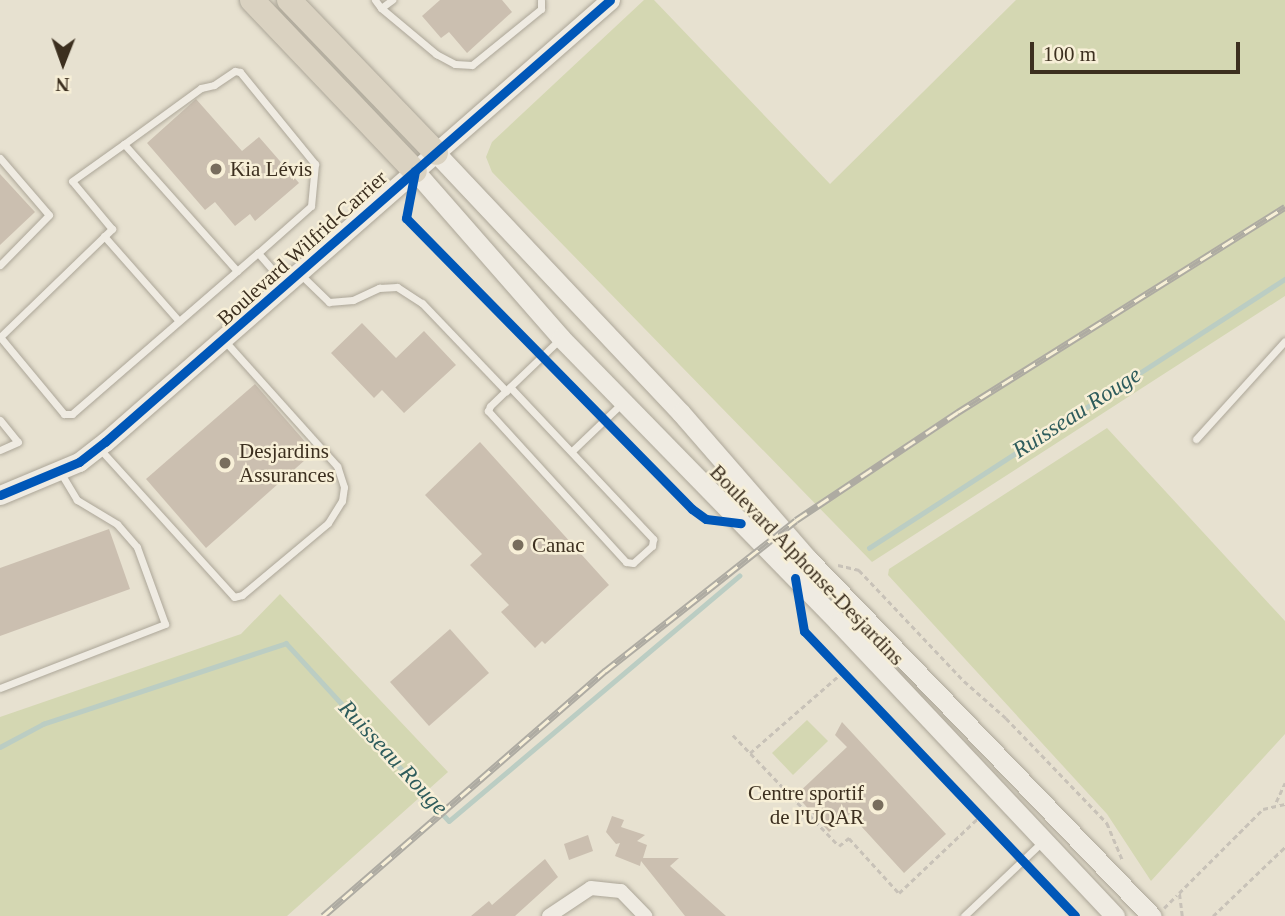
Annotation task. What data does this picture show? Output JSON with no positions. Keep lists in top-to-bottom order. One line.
{"streets":{"main road":["Boulevard Wilfrid-Carrier","Boulevard Alphonse-Desjardins"]},"crossings":[["Boulevard Wilfrid-Carrier","Boulevard Alphonse-Desjardins"]],"water":["Ruisseau Rouge"],"places":["Kia Lévis","Desjardins Assurances","Canac","Centre sportif de l'UQAR"],"scale_bar":"100 m","north":"bottom"}
